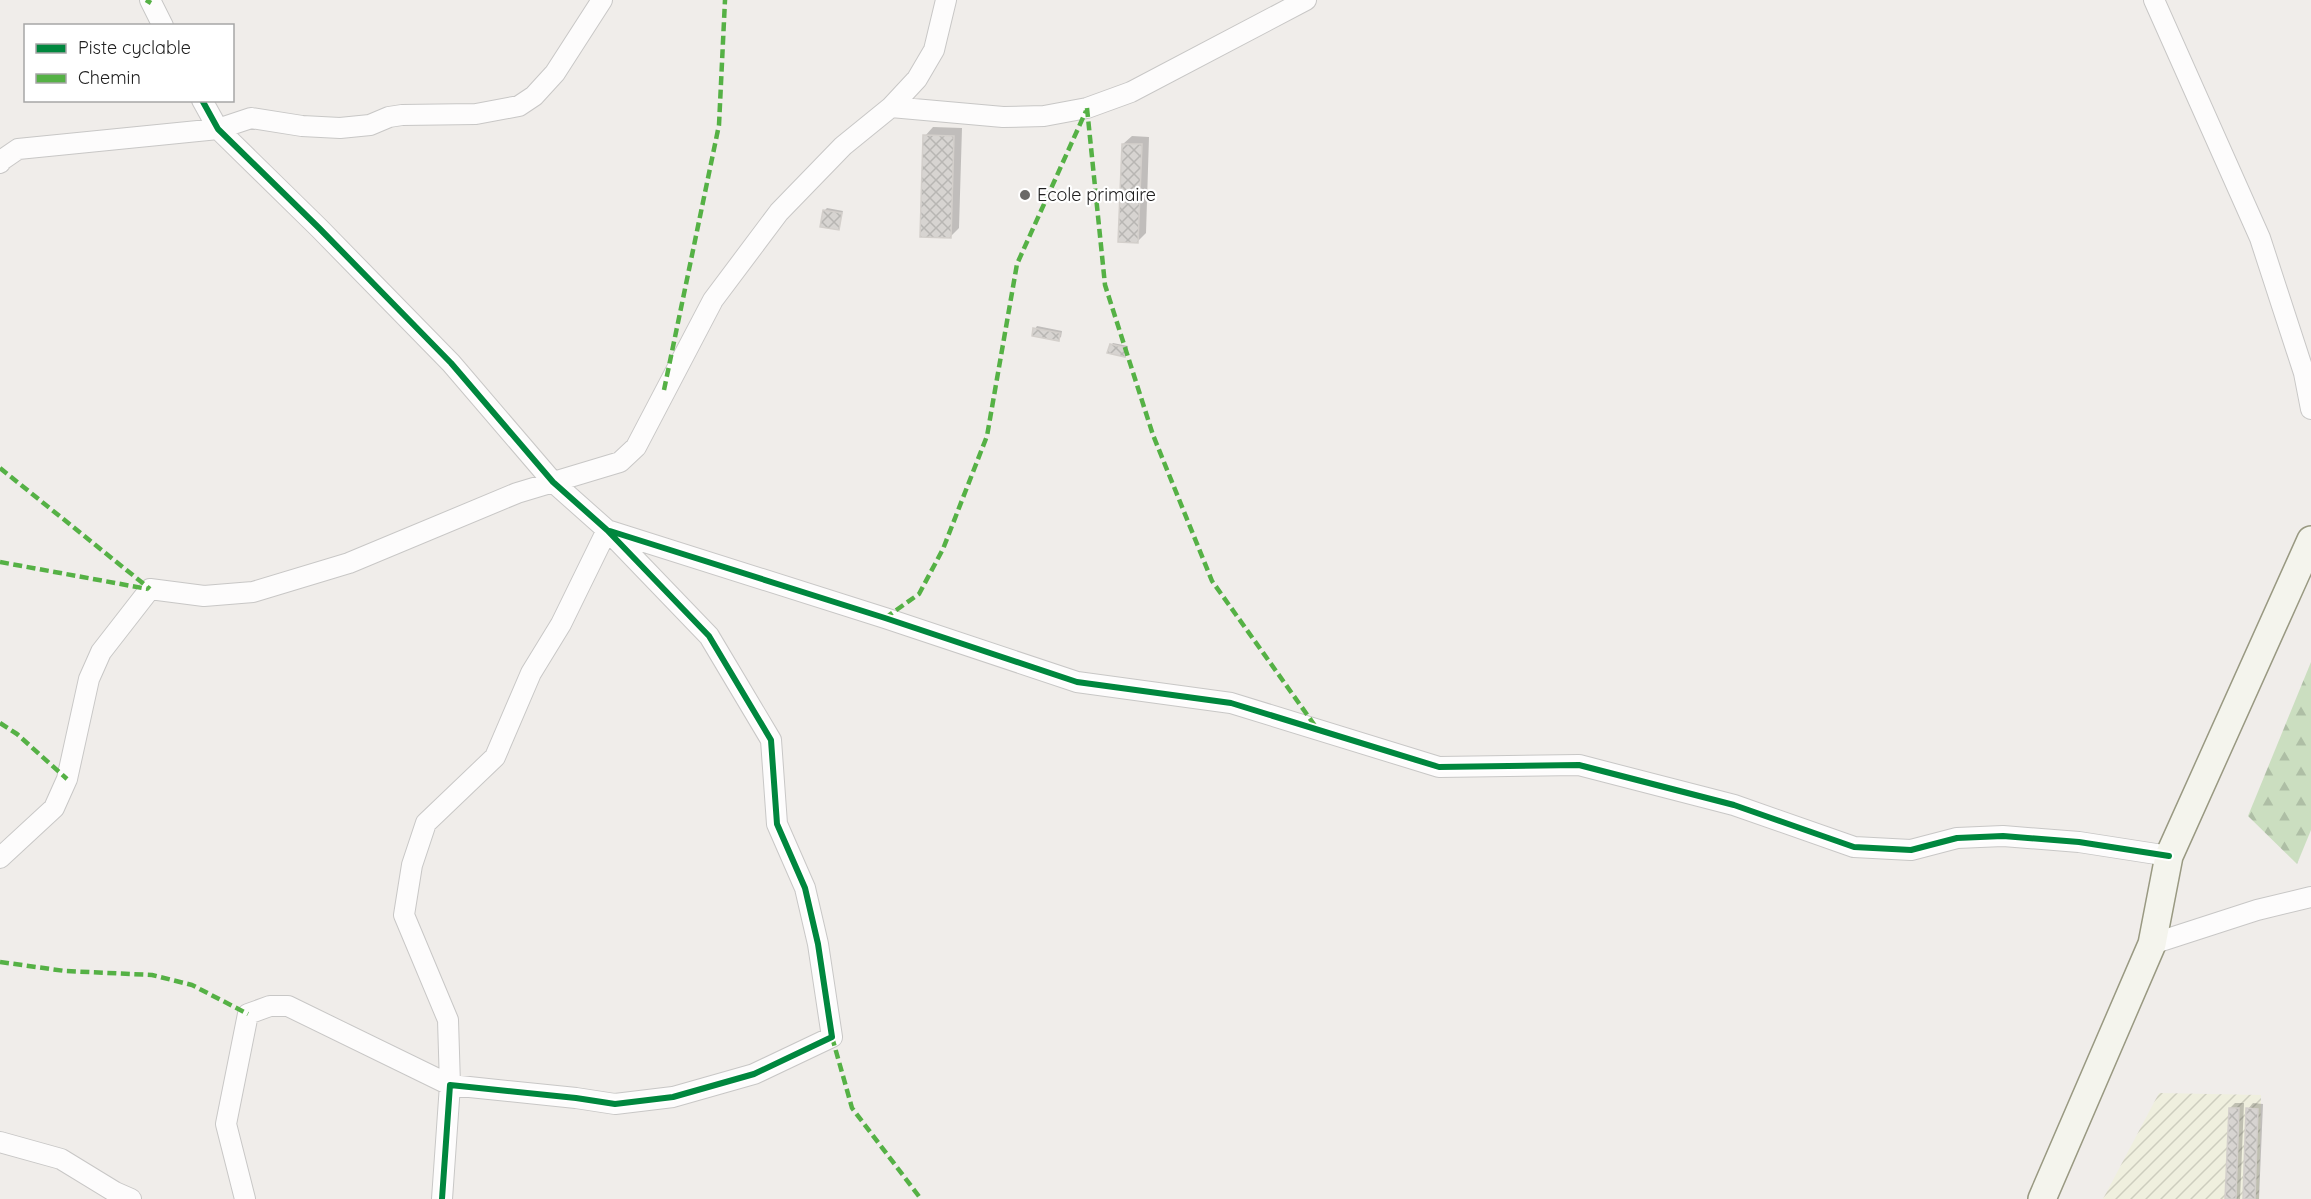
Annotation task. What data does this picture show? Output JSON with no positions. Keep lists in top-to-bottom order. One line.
{"places":["Ecole primaire"],"legend":["Piste cyclable","Chemin"]}
